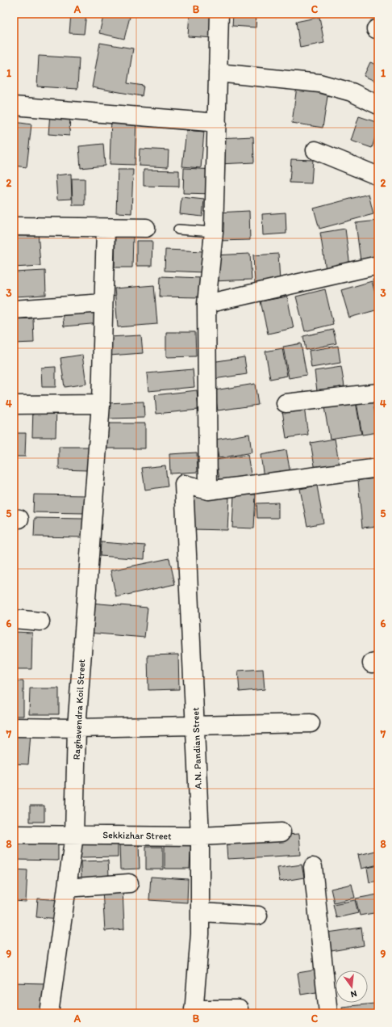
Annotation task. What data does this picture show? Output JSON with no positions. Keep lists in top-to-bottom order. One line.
{"streets":{"street":["Raghavendra Koil Street","A.N. Pandian Street","Sekkizhar Street"]},"crossings":[["Raghavendra Koil Street","Sekkizhar Street"],["A.N. Pandian Street","Sekkizhar Street"]],"north":"bottom","grid":{"columns":["A","B","C"],"rows":["1","2","3","4","5","6","7","8","9"]}}
